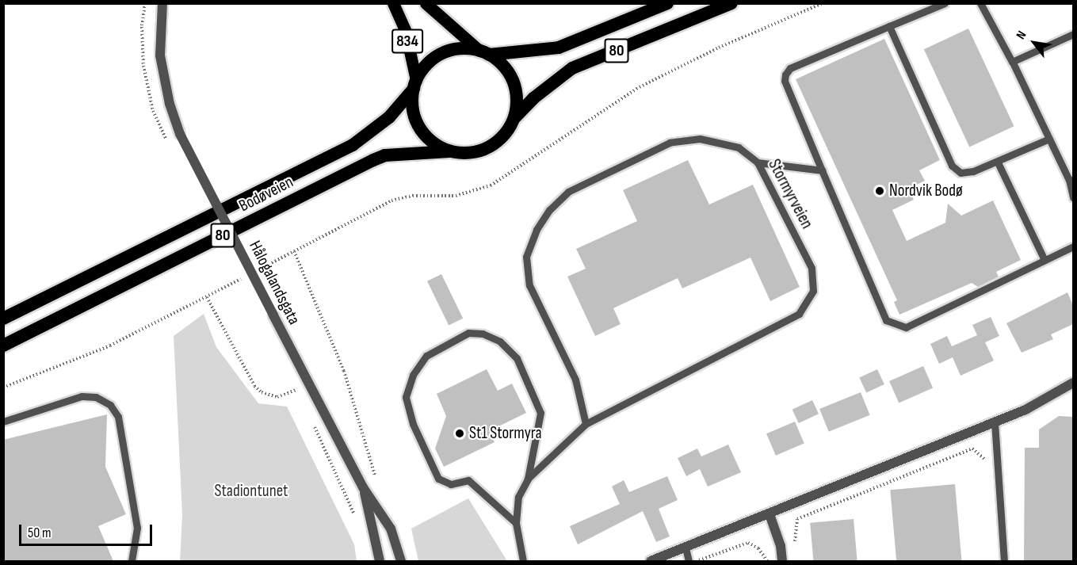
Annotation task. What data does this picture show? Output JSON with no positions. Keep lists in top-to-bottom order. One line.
{"streets":{"highway":["80","Bodøveien"],"main road":["834"],"street":["Hålogalandsgata"],"lane":["Stormyrveien"]},"crossings":[["834","Bodøveien"]],"parks":["Stadiontunet"],"places":["Nordvik Bodø","St1 Stormyra"],"scale_bar":"50 m","north":"top left"}
